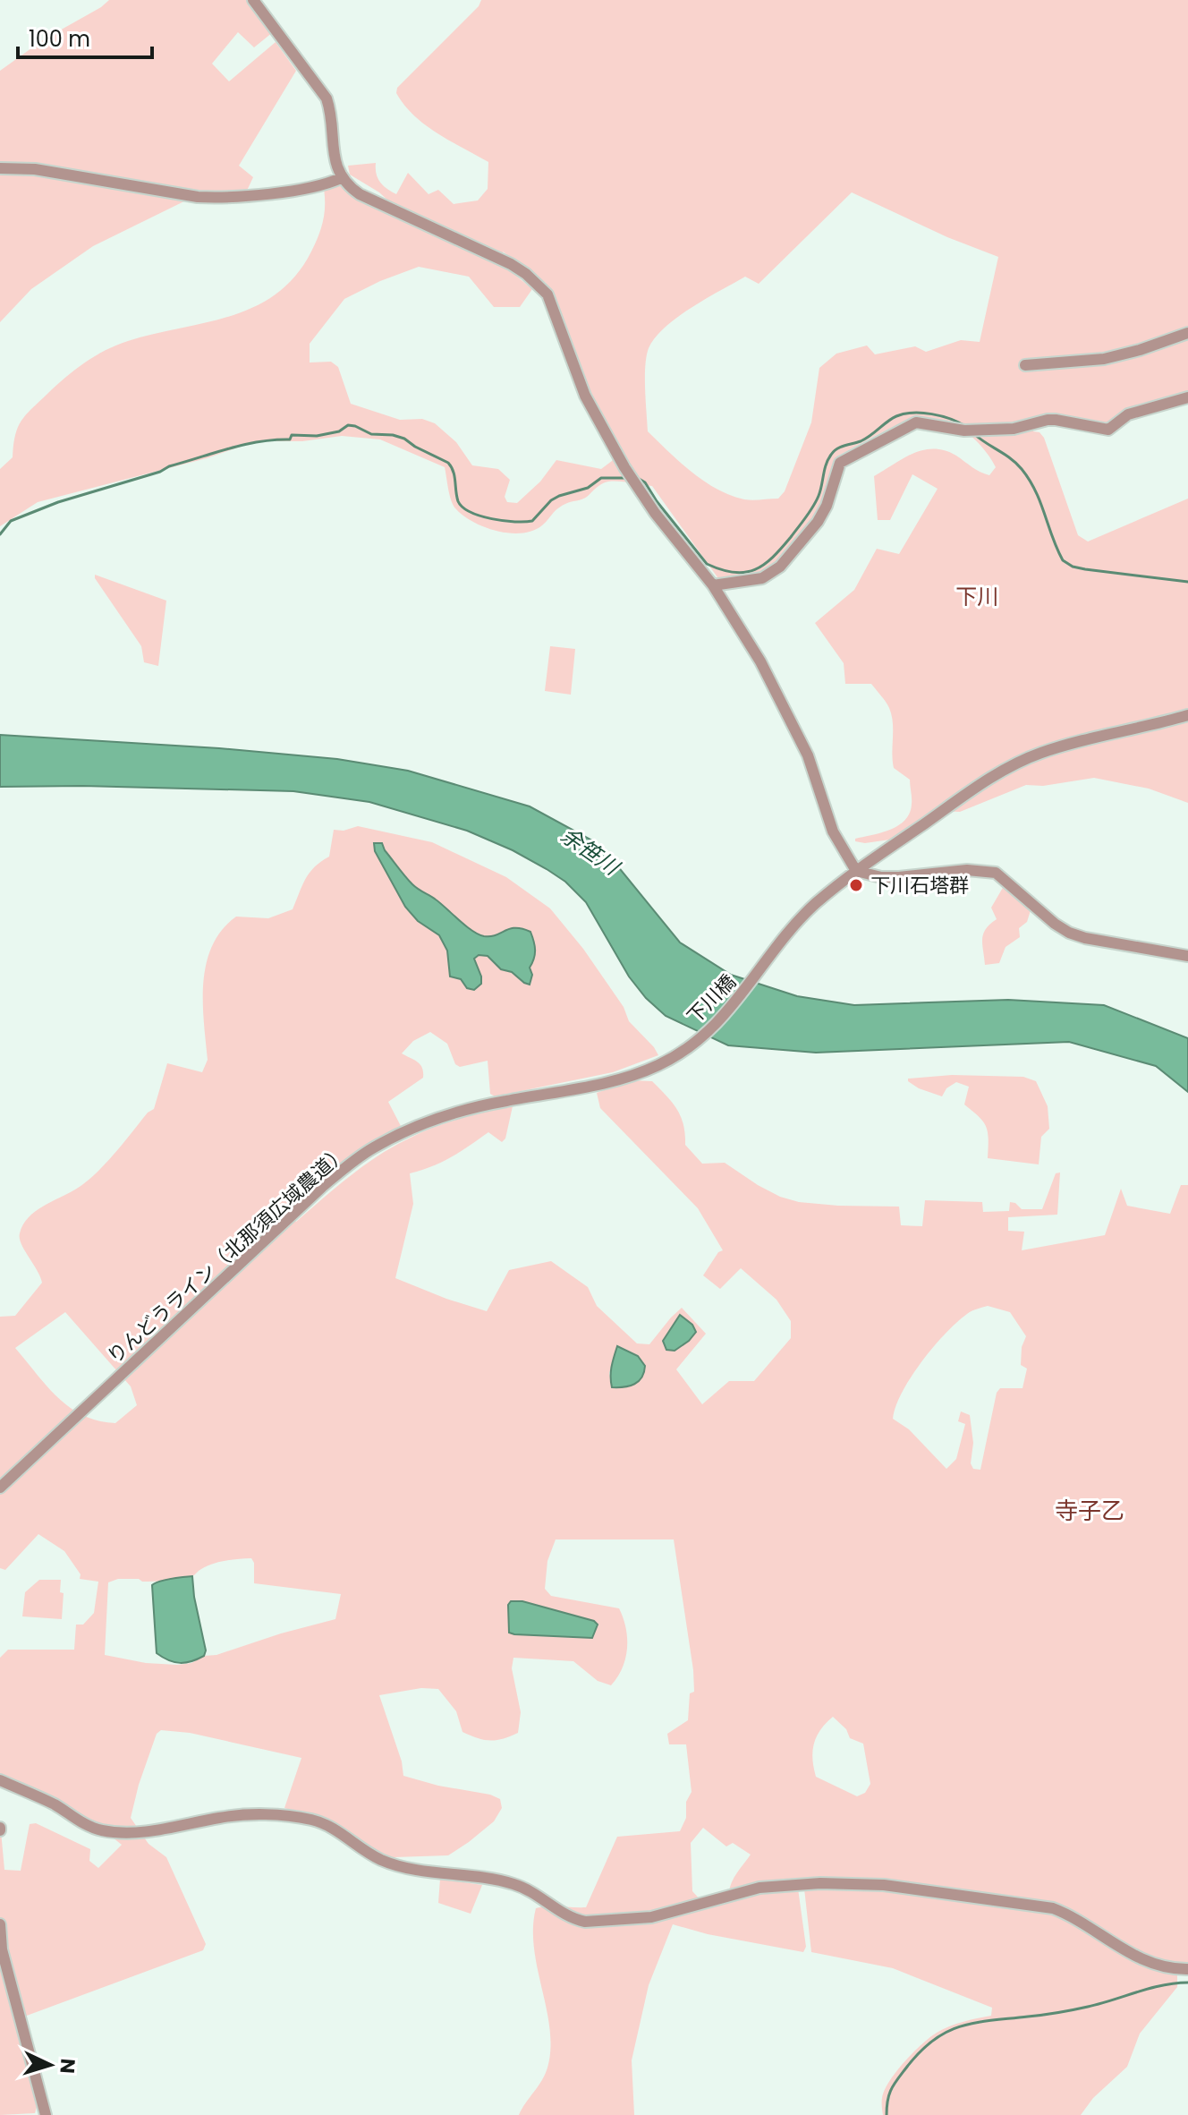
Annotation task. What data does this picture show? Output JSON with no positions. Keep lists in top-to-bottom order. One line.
{"streets":{"street":["下川橋","りんどうライン（北那須広域農道）"]},"crossings":[["下川橋","りんどうライン（北那須広域農道）"]],"districts":["下川","寺子乙"],"water":["余笹川"],"places":["下川石塔群"],"scale_bar":"100 m","north":"right"}
